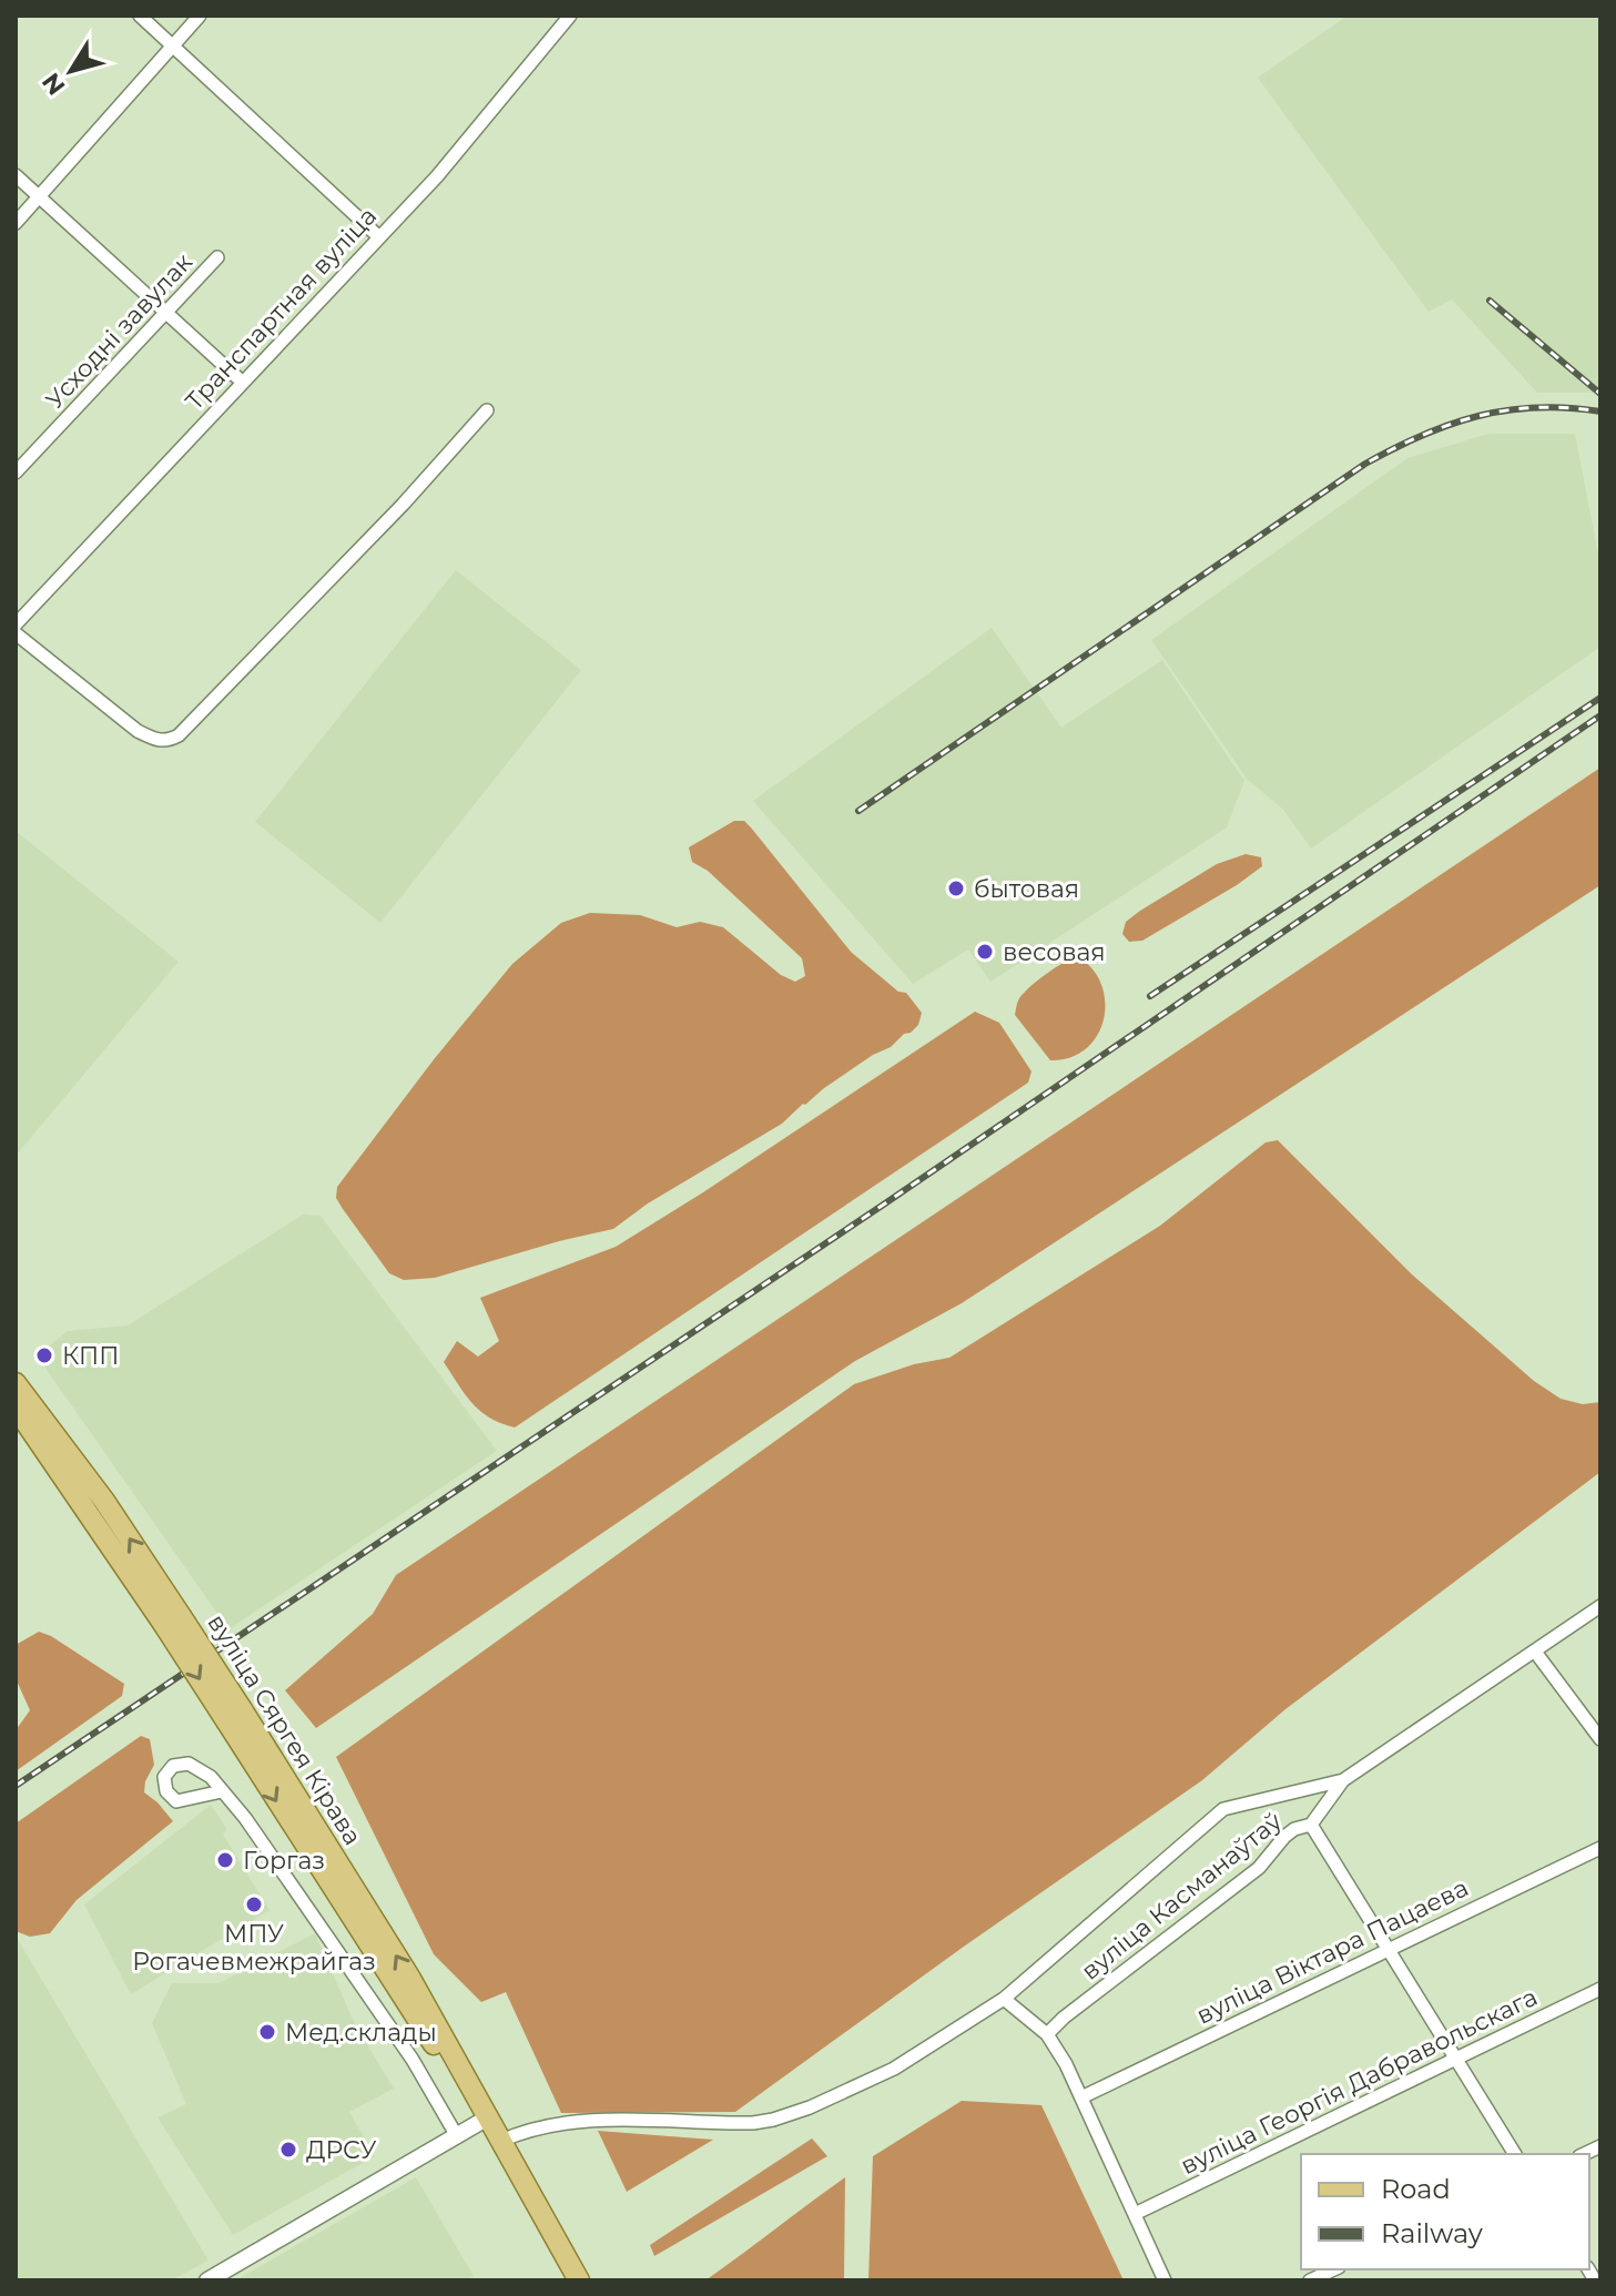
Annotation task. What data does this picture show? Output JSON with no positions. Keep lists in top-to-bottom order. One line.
{"streets":{"main road":["вуліца Сяргея Кірава"],"street":["Транспартная вуліца","Усходні завулак","вуліца Касманаўтаў","вуліца Віктара Пацаева","вуліца Георгія Дабравольскага"]},"places":["бытовая","весовая","КПП","Горгаз","МПУ Рогачевмежрайгаз","Мед.склады","ДРСУ"],"legend":["Road","Railway"],"north":"bottom left"}
